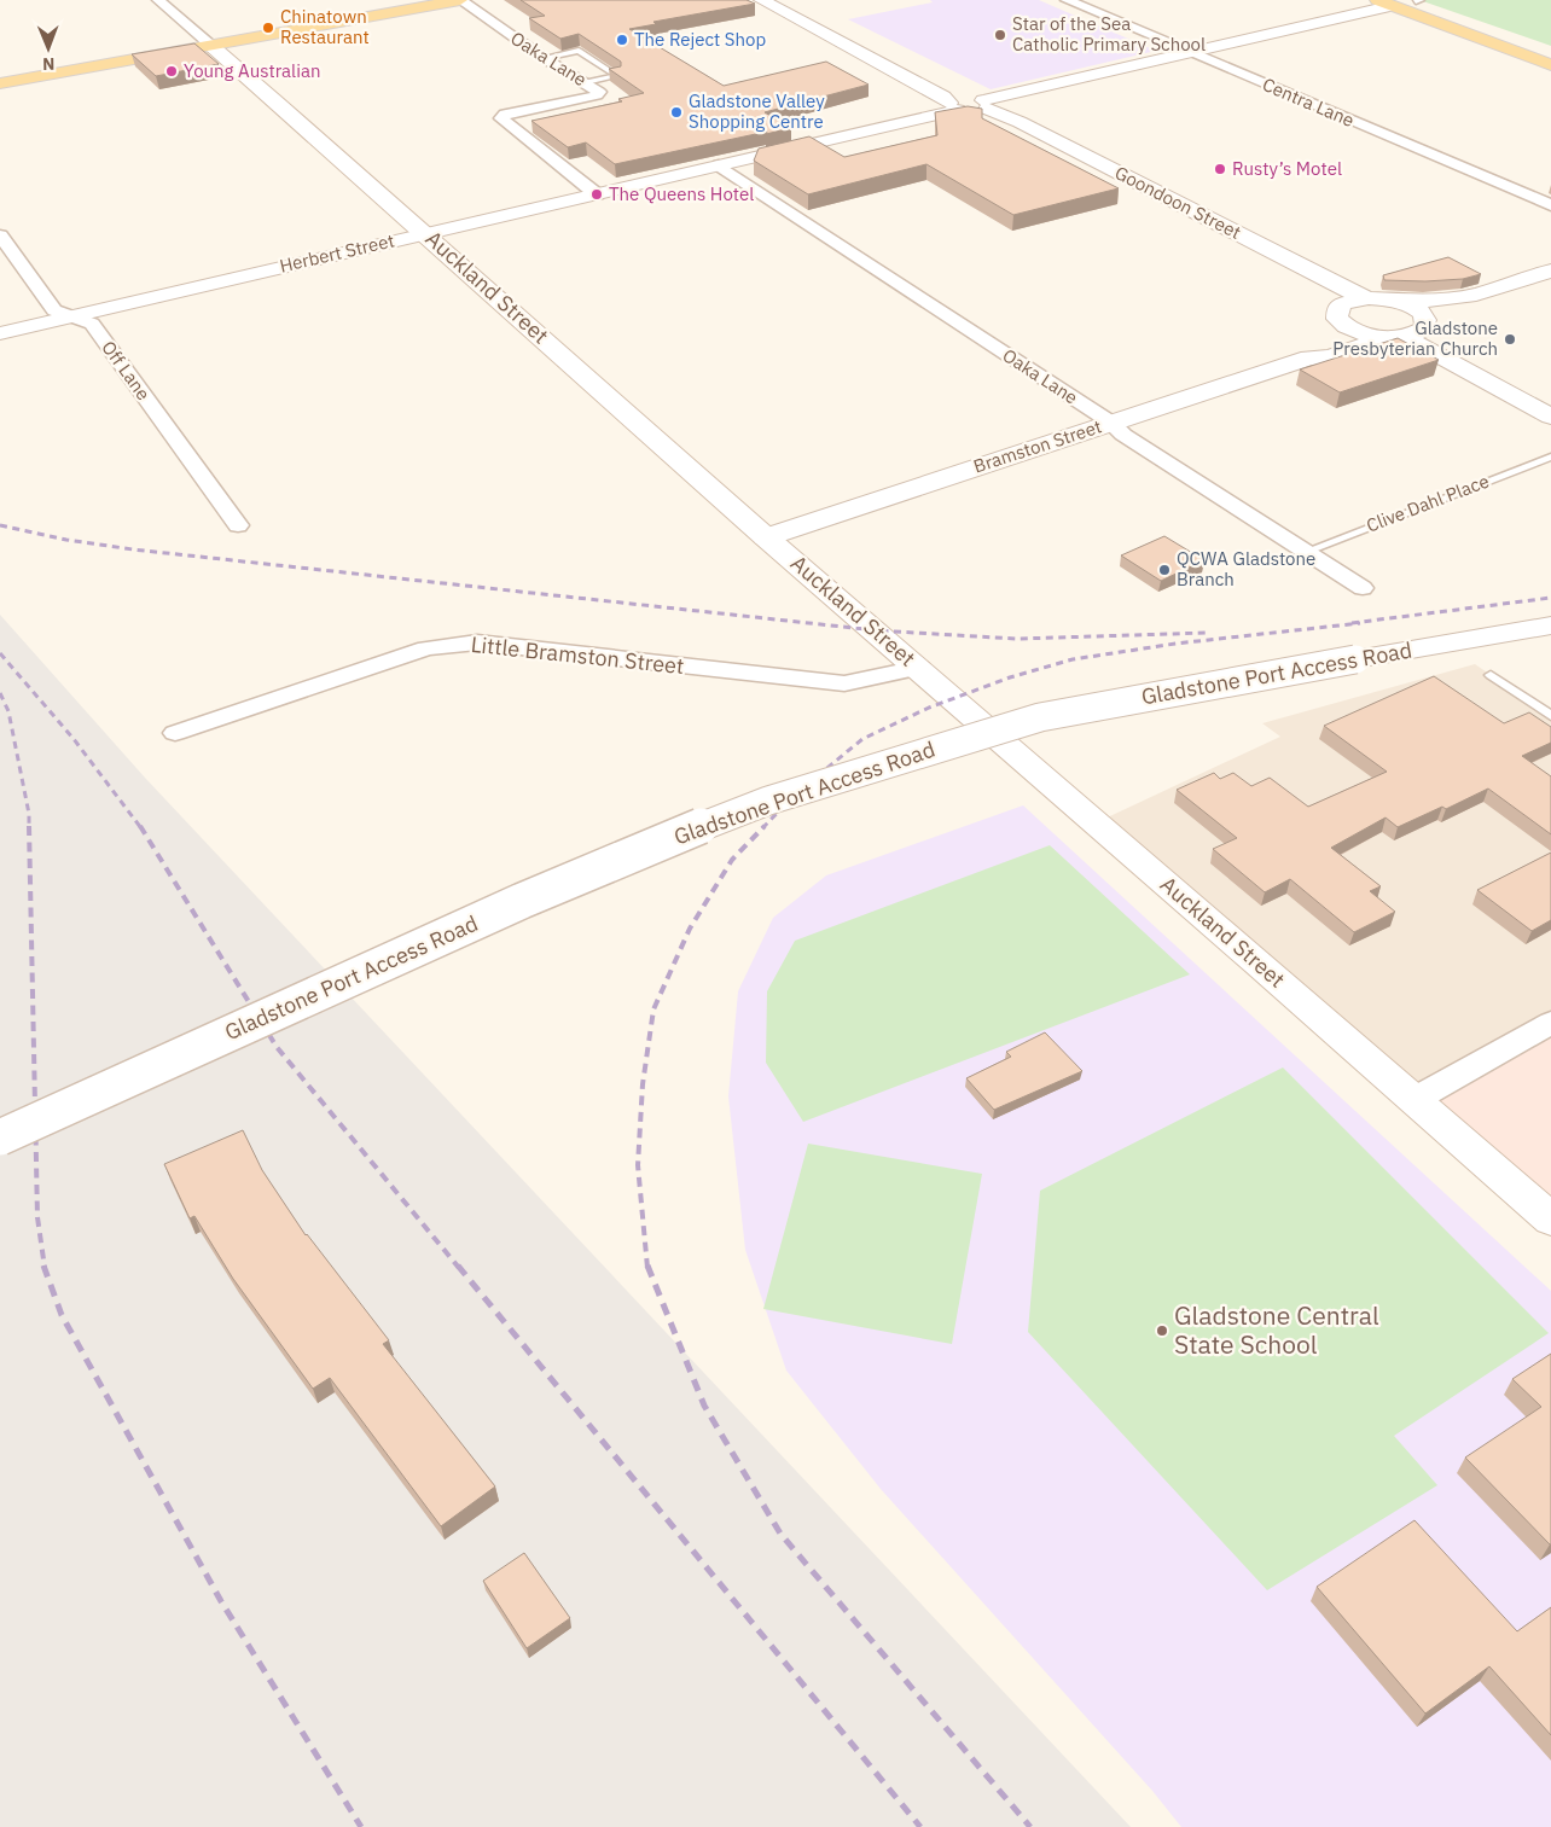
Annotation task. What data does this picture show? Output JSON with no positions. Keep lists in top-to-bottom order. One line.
{"streets":{"street":["Oaka Lane","Centra Lane","Goondoon Street","Herbert Street","Auckland Street","Off Lane","Bramston Street","Little Bramston Street","Gladstone Port Access Road"],"lane":["Clive Dahl Place"]},"crossings":[["Oaka Lane","Herbert Street"],["Oaka Lane","Bramston Street"],["Oaka Lane","Clive Dahl Place"],["Centra Lane","Herbert Street"],["Goondoon Street","Herbert Street"],["Goondoon Street","Bramston Street"],["Herbert Street","Auckland Street"],["Herbert Street","Off Lane"],["Auckland Street","Bramston Street"],["Auckland Street","Little Bramston Street"]],"places":["Chinatown Restaurant","Star of the Sea Catholic Primary School","The Reject Shop","Young Australian","Gladstone Valley Shopping Centre","Rusty’s Motel","The Queens Hotel","Gladstone Presbyterian Church","QCWA Gladstone Branch","Gladstone Central State School"],"north":"bottom"}
